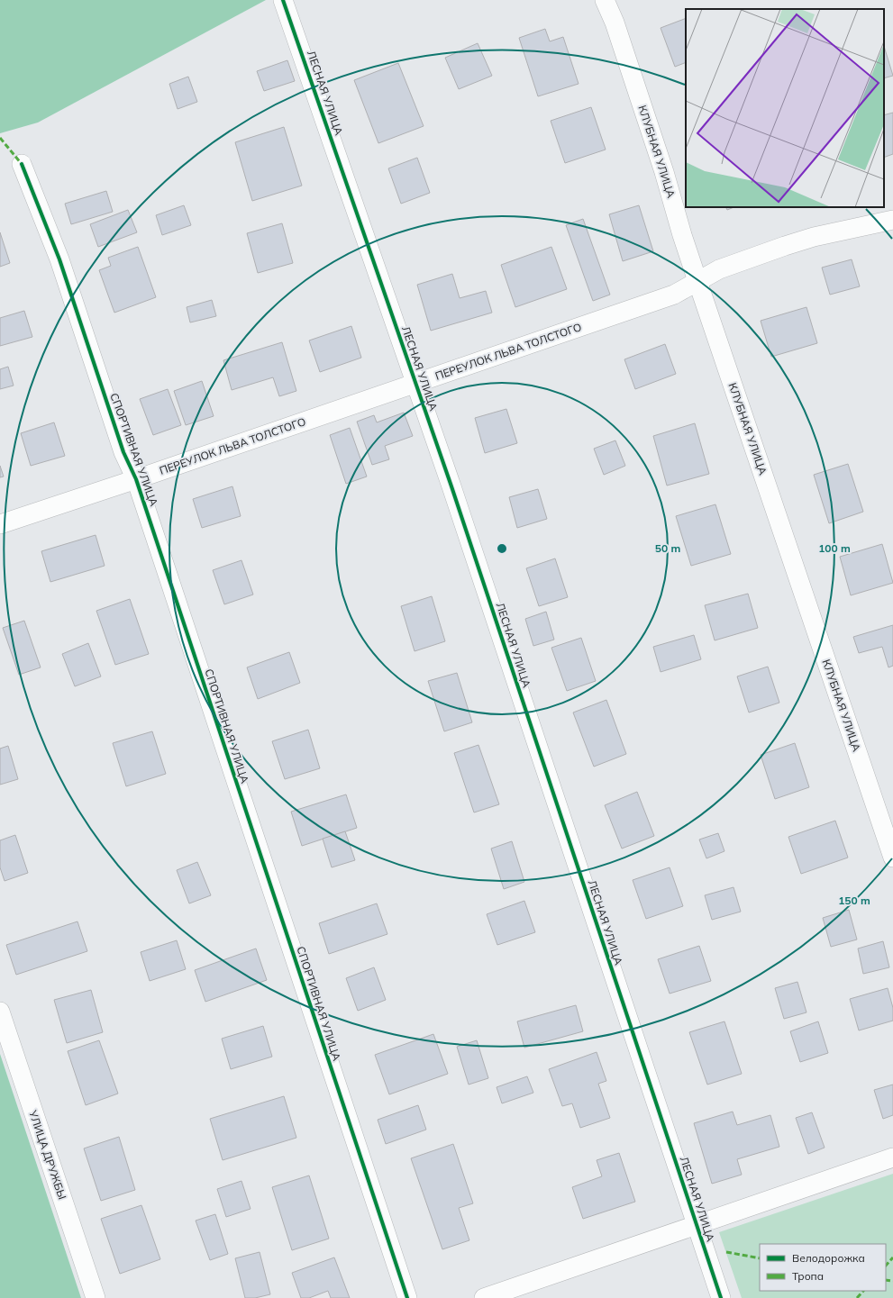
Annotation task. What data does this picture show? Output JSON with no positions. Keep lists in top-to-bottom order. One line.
{"streets":{"street":["ЛЕСНАЯ УЛИЦА","КЛУБНАЯ УЛИЦА","ПЕРЕУЛОК ЛЬВА ТОЛСТОГО","СПОРТИВНАЯ УЛИЦА","УЛИЦА ДРУЖБЫ"]},"crossings":[["ЛЕСНАЯ УЛИЦА","ПЕРЕУЛОК ЛЬВА ТОЛСТОГО"],["КЛУБНАЯ УЛИЦА","ПЕРЕУЛОК ЛЬВА ТОЛСТОГО"],["ПЕРЕУЛОК ЛЬВА ТОЛСТОГО","СПОРТИВНАЯ УЛИЦА"]],"legend":["Велодорожка","Тропа"],"rings":["50 m","100 m","150 m"]}
